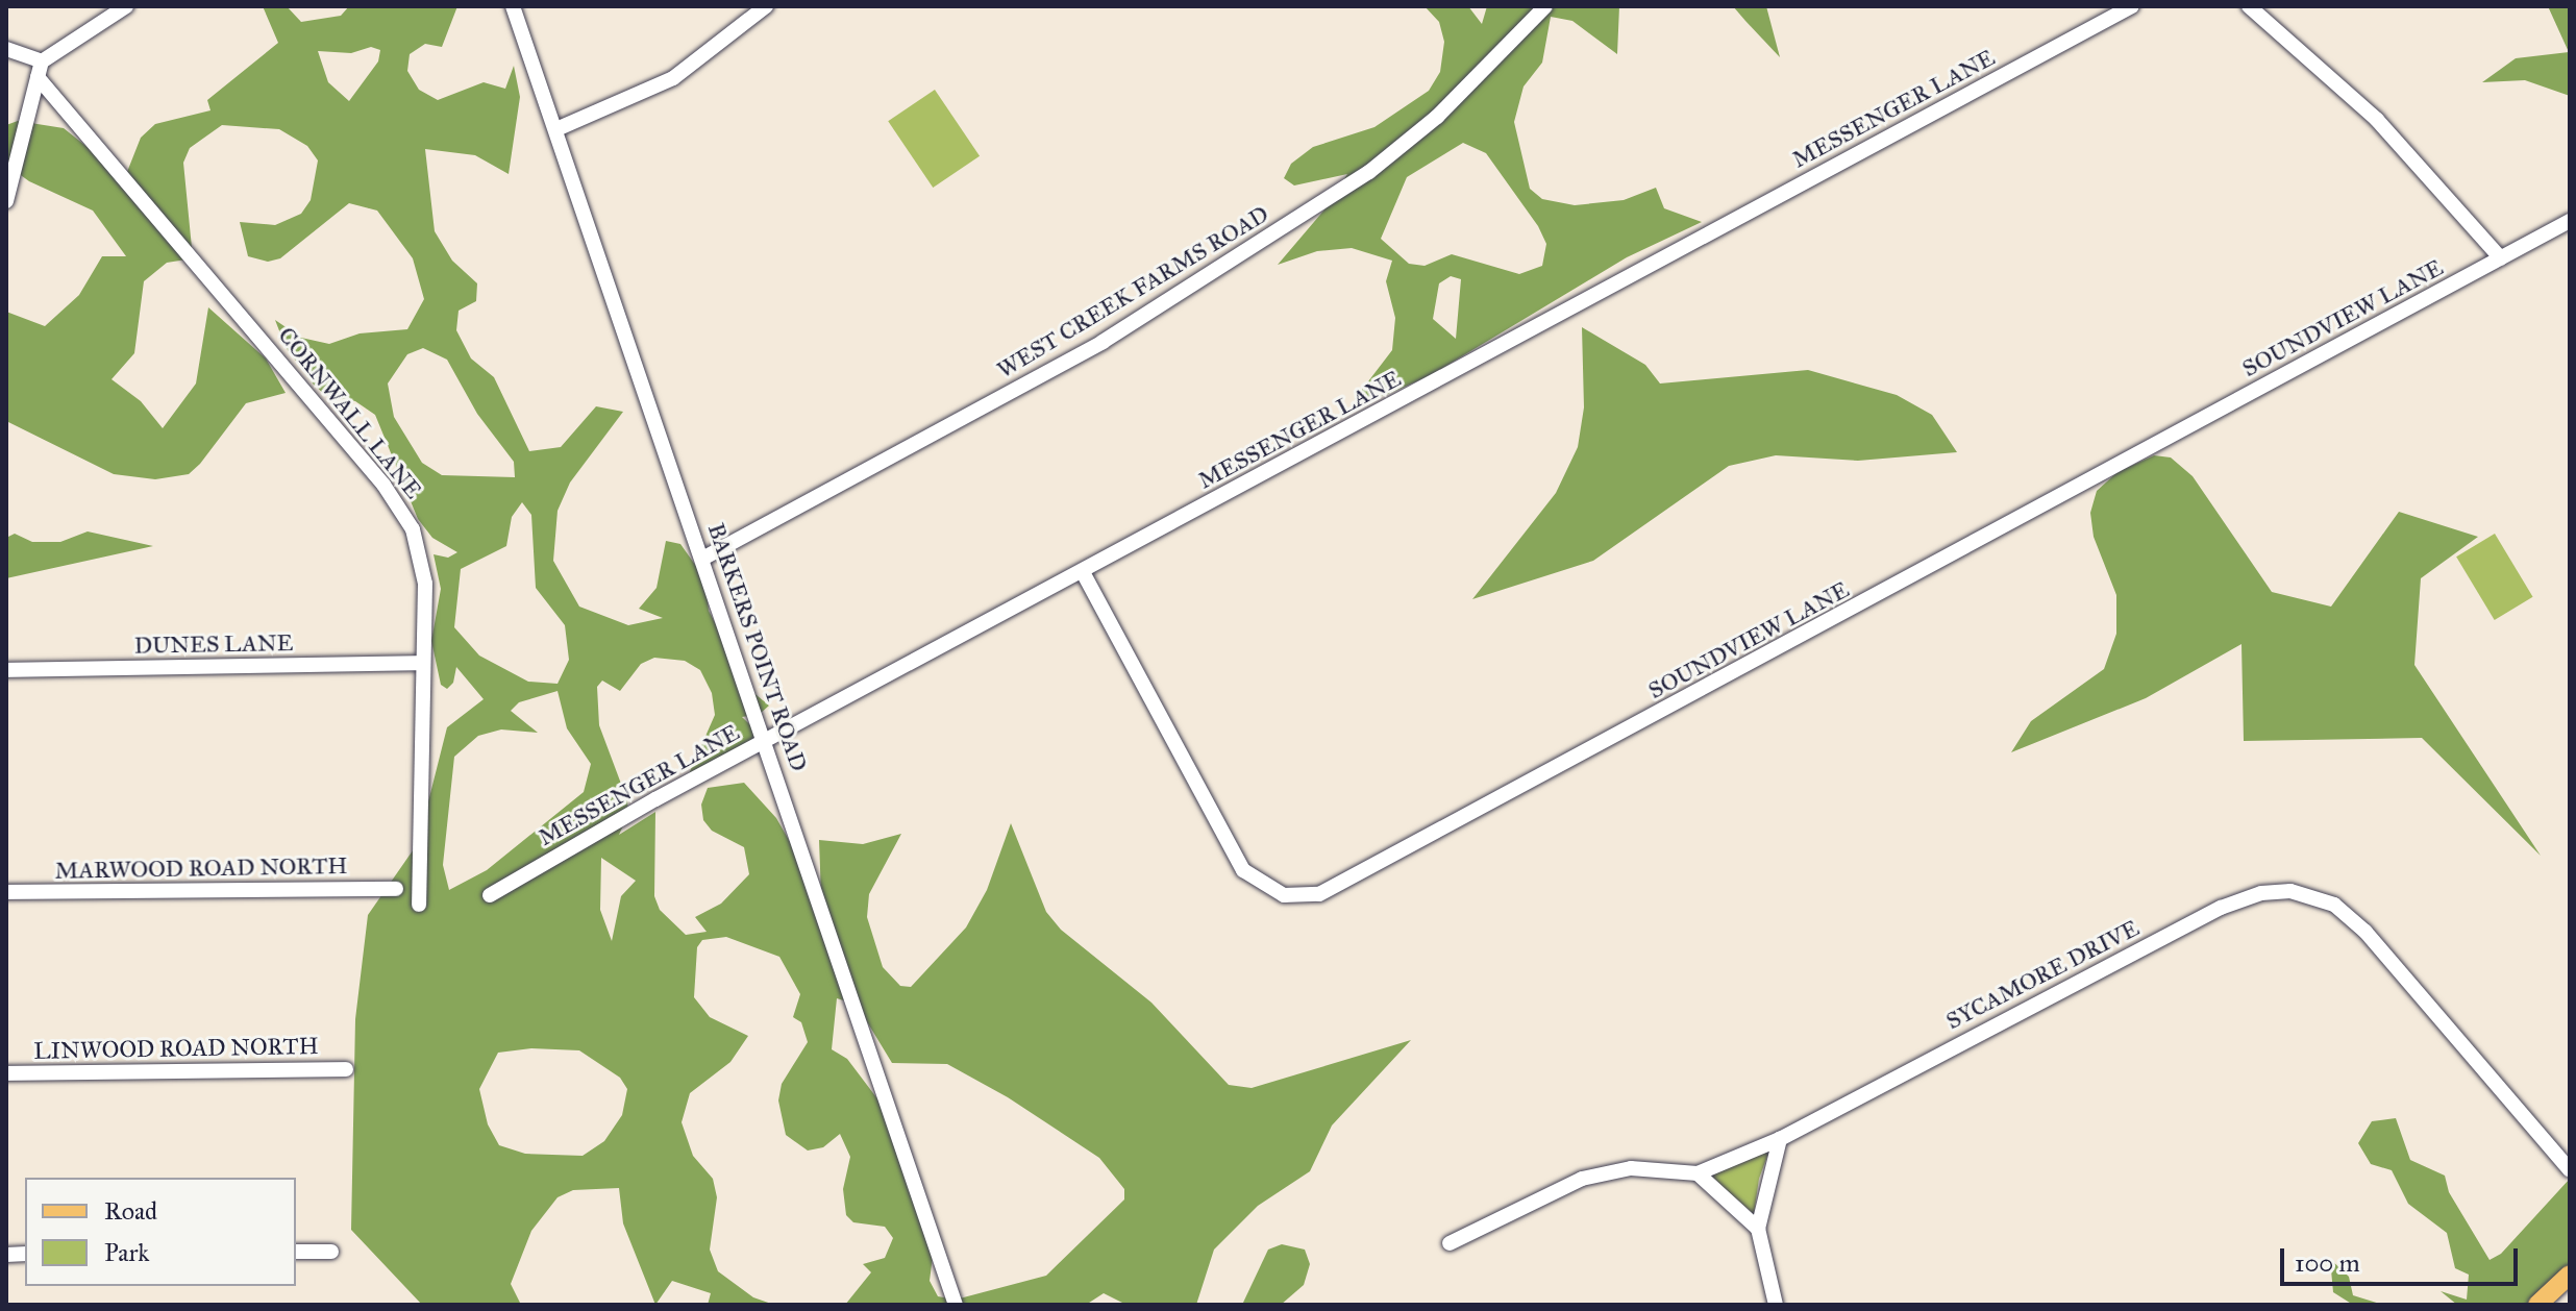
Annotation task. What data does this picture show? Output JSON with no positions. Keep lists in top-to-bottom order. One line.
{"streets":{"street":["MESSENGER LANE","WEST CREEK FARMS ROAD","SOUNDVIEW LANE","CORNWALL LANE","DUNES LANE","BARKERS POINT ROAD","MARWOOD ROAD NORTH","SYCAMORE DRIVE","LINWOOD ROAD NORTH"]},"crossings":[["MESSENGER LANE","SOUNDVIEW LANE"],["MESSENGER LANE","BARKERS POINT ROAD"],["WEST CREEK FARMS ROAD","BARKERS POINT ROAD"],["CORNWALL LANE","DUNES LANE"]],"legend":["Road","Park"],"scale_bar":"100 m"}
